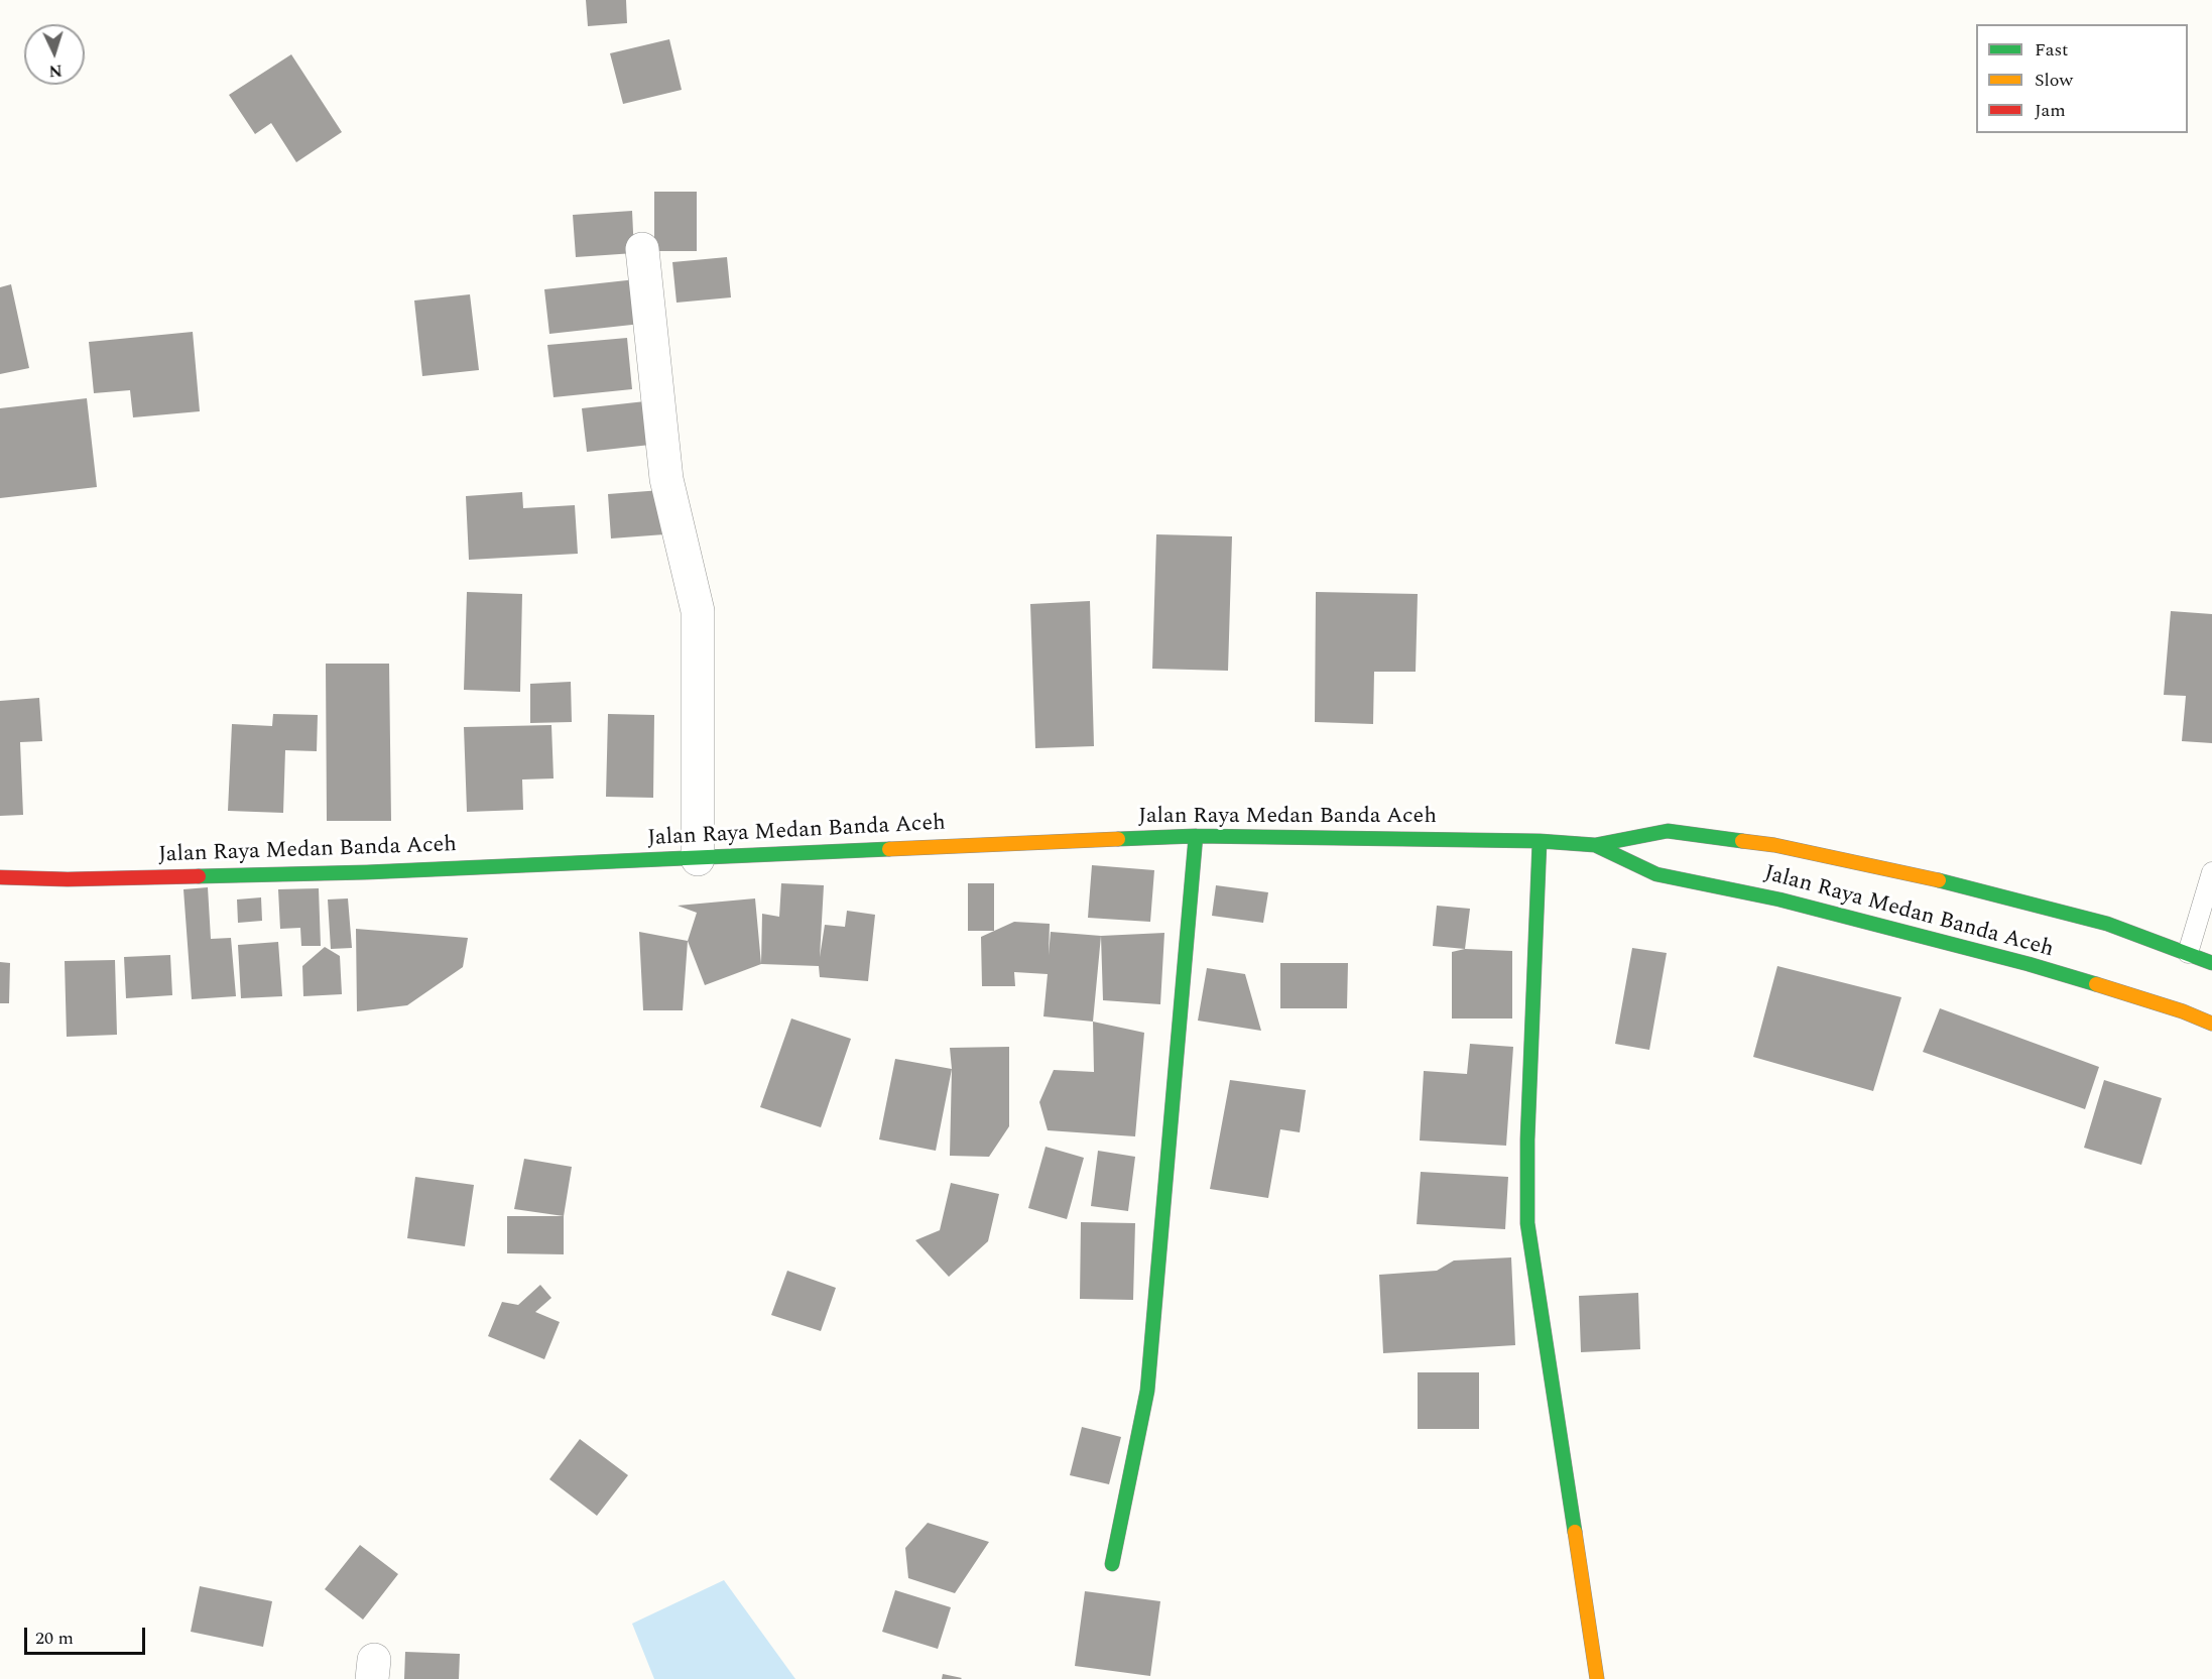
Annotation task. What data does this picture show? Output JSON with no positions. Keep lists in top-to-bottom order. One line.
{"streets":{"main road":["Jalan Raya Medan Banda Aceh"]},"legend":["Fast","Slow","Jam"],"scale_bar":"20 m","north":"bottom"}
